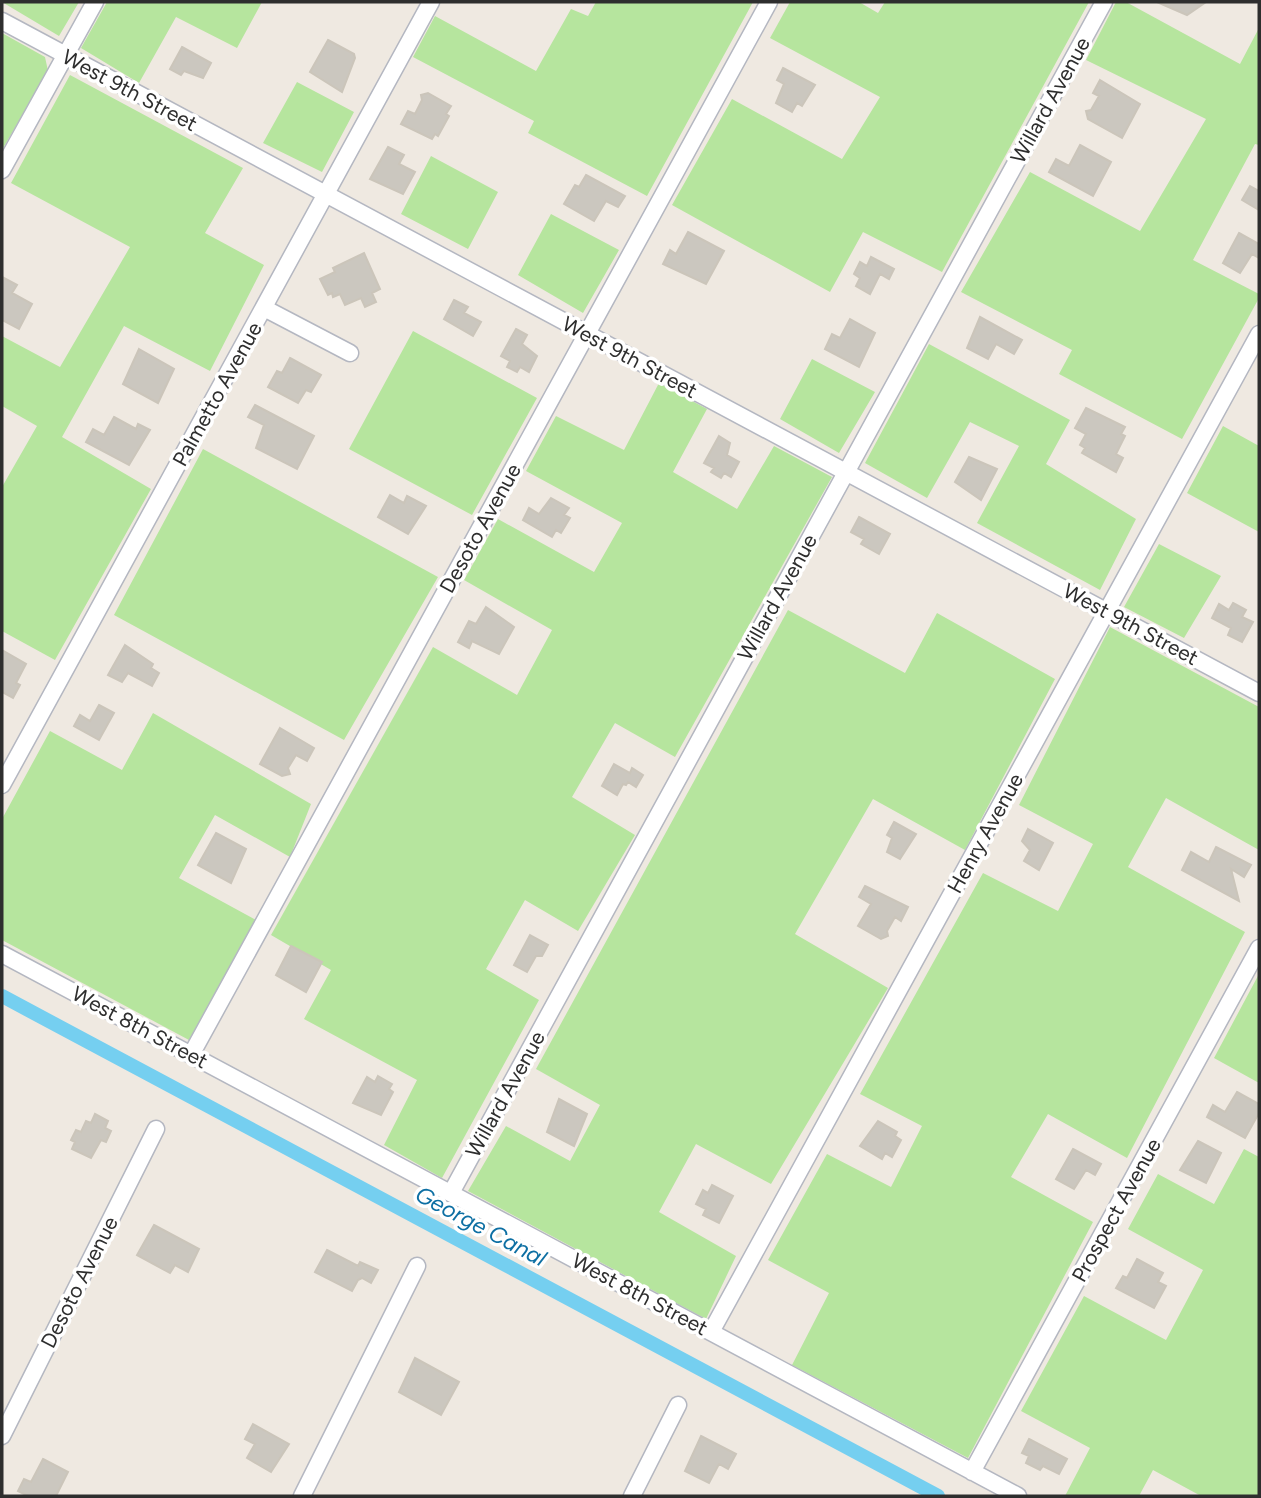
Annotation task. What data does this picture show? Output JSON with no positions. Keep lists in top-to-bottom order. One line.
{"streets":{"street":["West 9th Street","Willard Avenue","Palmetto Avenue","Desoto Avenue","Henry Avenue","West 8th Street","Prospect Avenue"]},"crossings":[["West 9th Street","Willard Avenue"],["West 9th Street","Palmetto Avenue"],["West 9th Street","Desoto Avenue"],["West 9th Street","Henry Avenue"],["Willard Avenue","West 8th Street"],["Desoto Avenue","West 8th Street"],["Henry Avenue","West 8th Street"],["West 8th Street","Prospect Avenue"]],"water":["George Canal"]}
